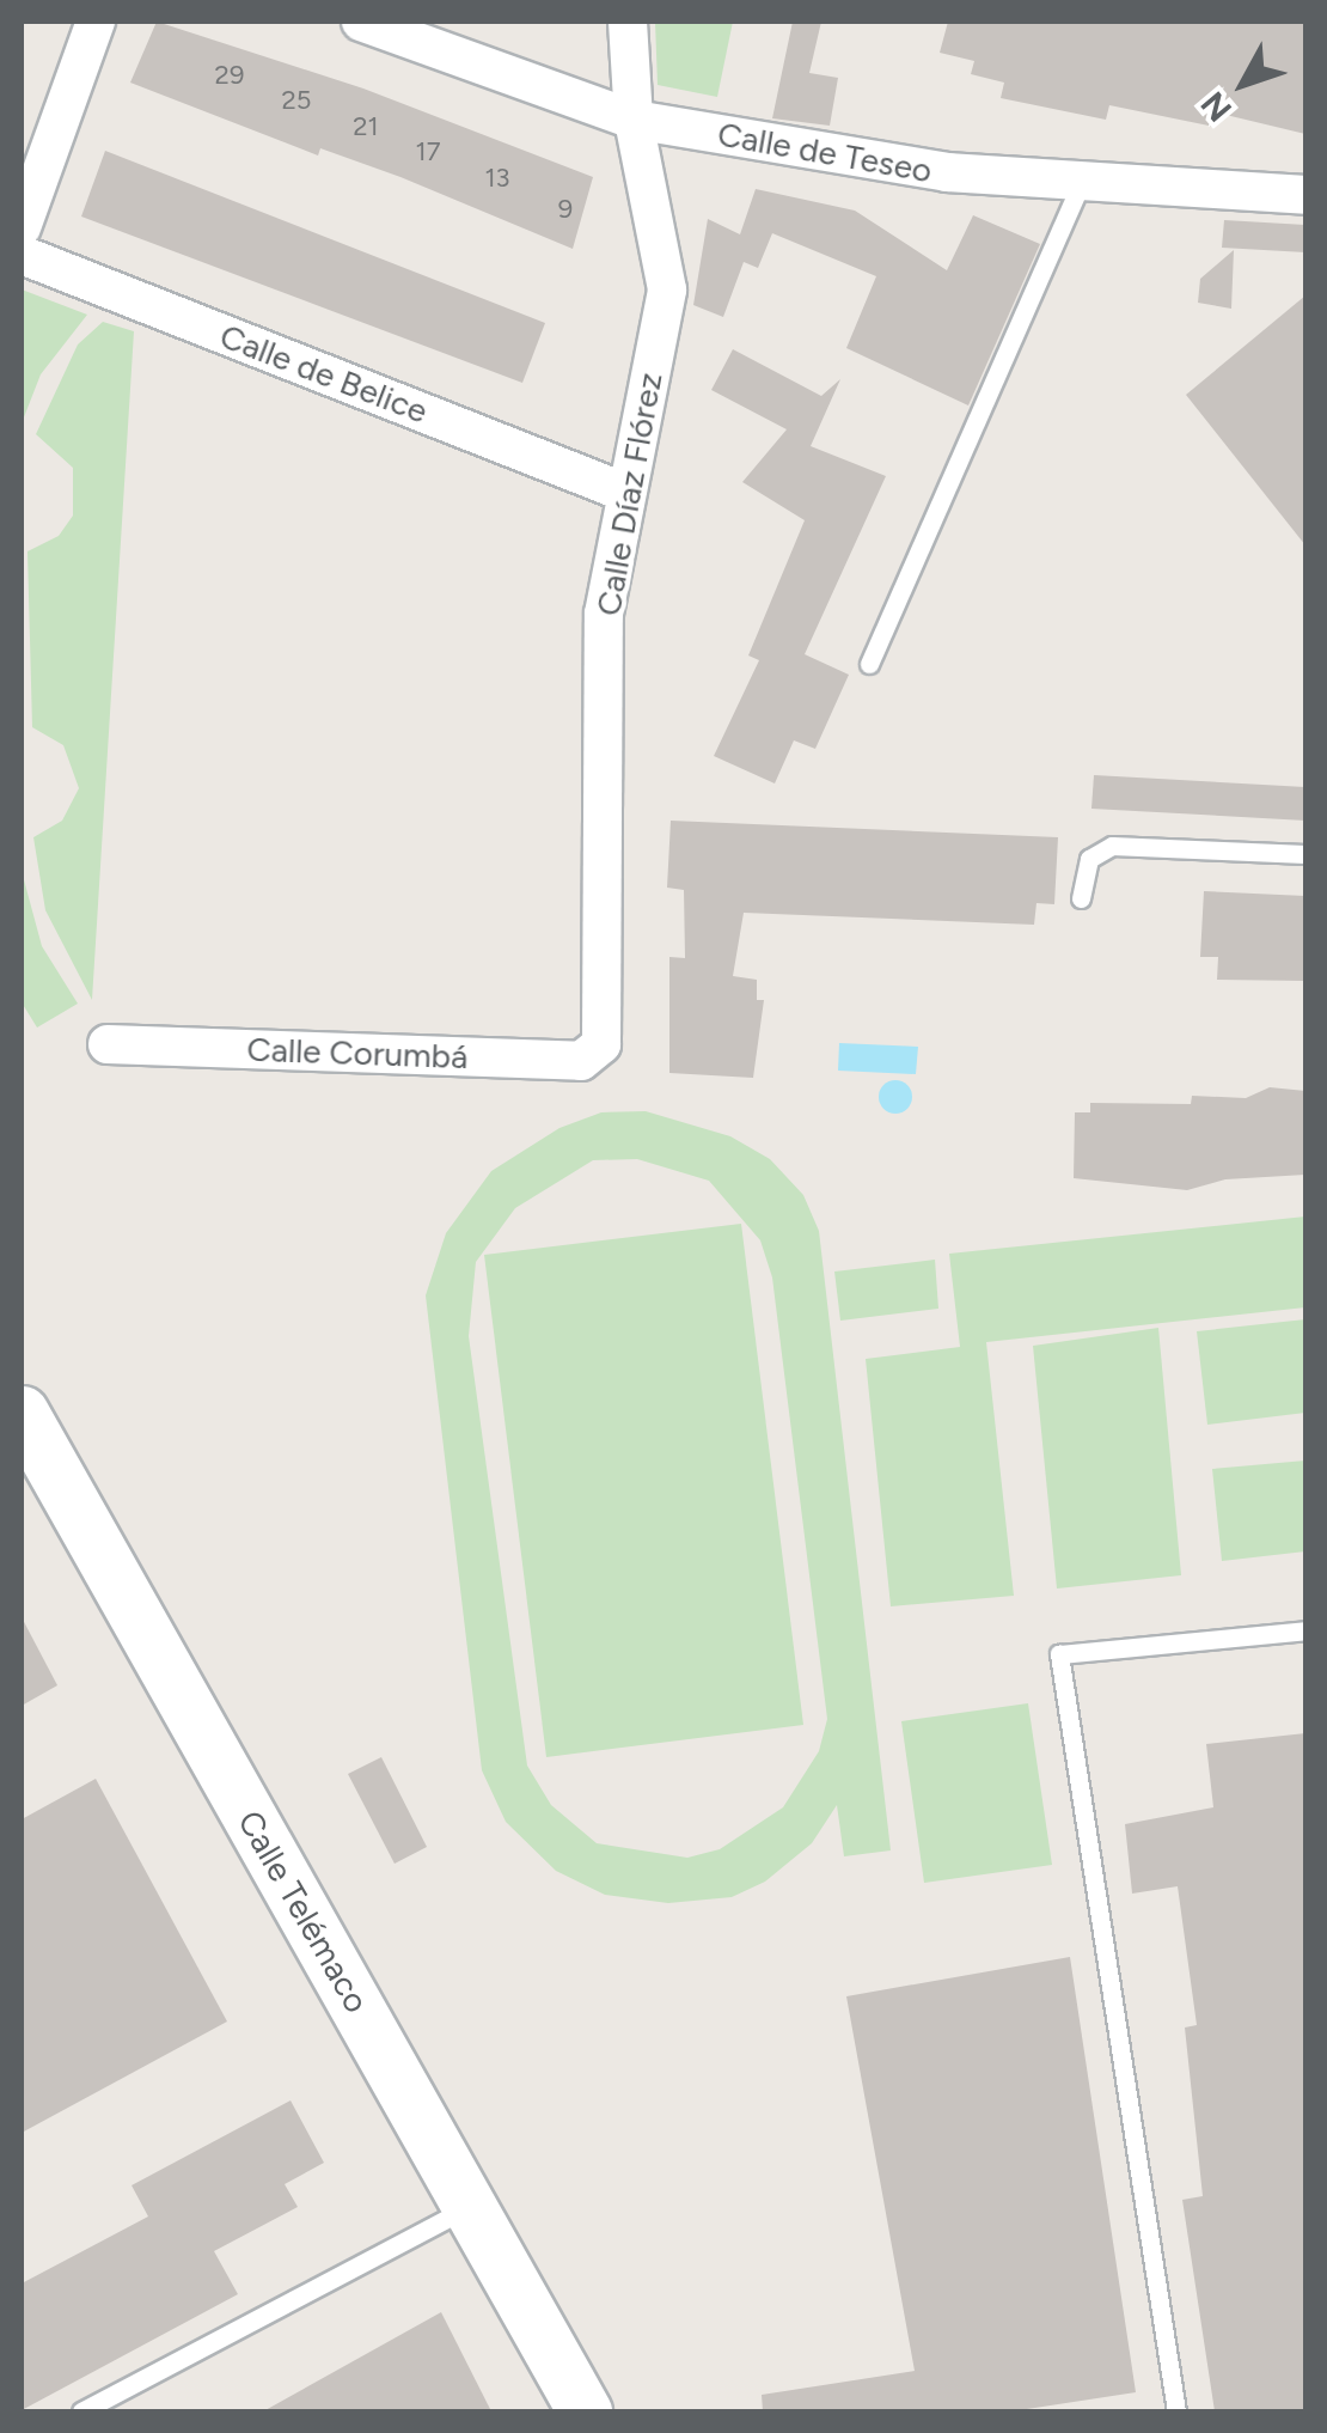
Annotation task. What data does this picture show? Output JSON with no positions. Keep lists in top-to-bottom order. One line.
{"streets":{"street":["Calle de Teseo","Calle de Belice","Calle Díaz Flórez","Calle Corumbá","Calle Telémaco"]},"crossings":[["Calle de Teseo","Calle Díaz Flórez"],["Calle de Belice","Calle Díaz Flórez"],["Calle Díaz Flórez","Calle Corumbá"]],"house_numbers":["29","25","21","17","13","9"],"north":"bottom left"}
